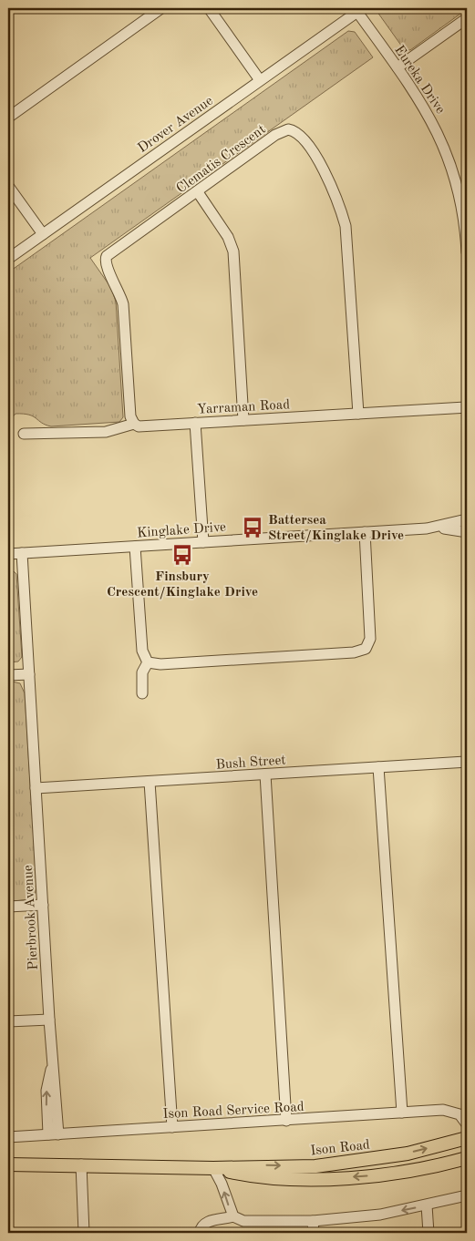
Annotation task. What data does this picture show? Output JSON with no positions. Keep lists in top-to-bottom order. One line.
{"streets":{"main road":["Ison Road"],"street":["Eureka Drive","Drover Avenue","Clematis Crescent","Yarraman Road","Kinglake Drive","Bush Street","Pierbrook Avenue","Ison Road Service Road"]},"crossings":[["Eureka Drive","Drover Avenue"],["Clematis Crescent","Yarraman Road"],["Kinglake Drive","Pierbrook Avenue"],["Bush Street","Pierbrook Avenue"],["Pierbrook Avenue","Ison Road Service Road"]],"places":{"bus stop":["Battersea Street/Kinglake Drive","Finsbury Crescent/Kinglake Drive"]}}
